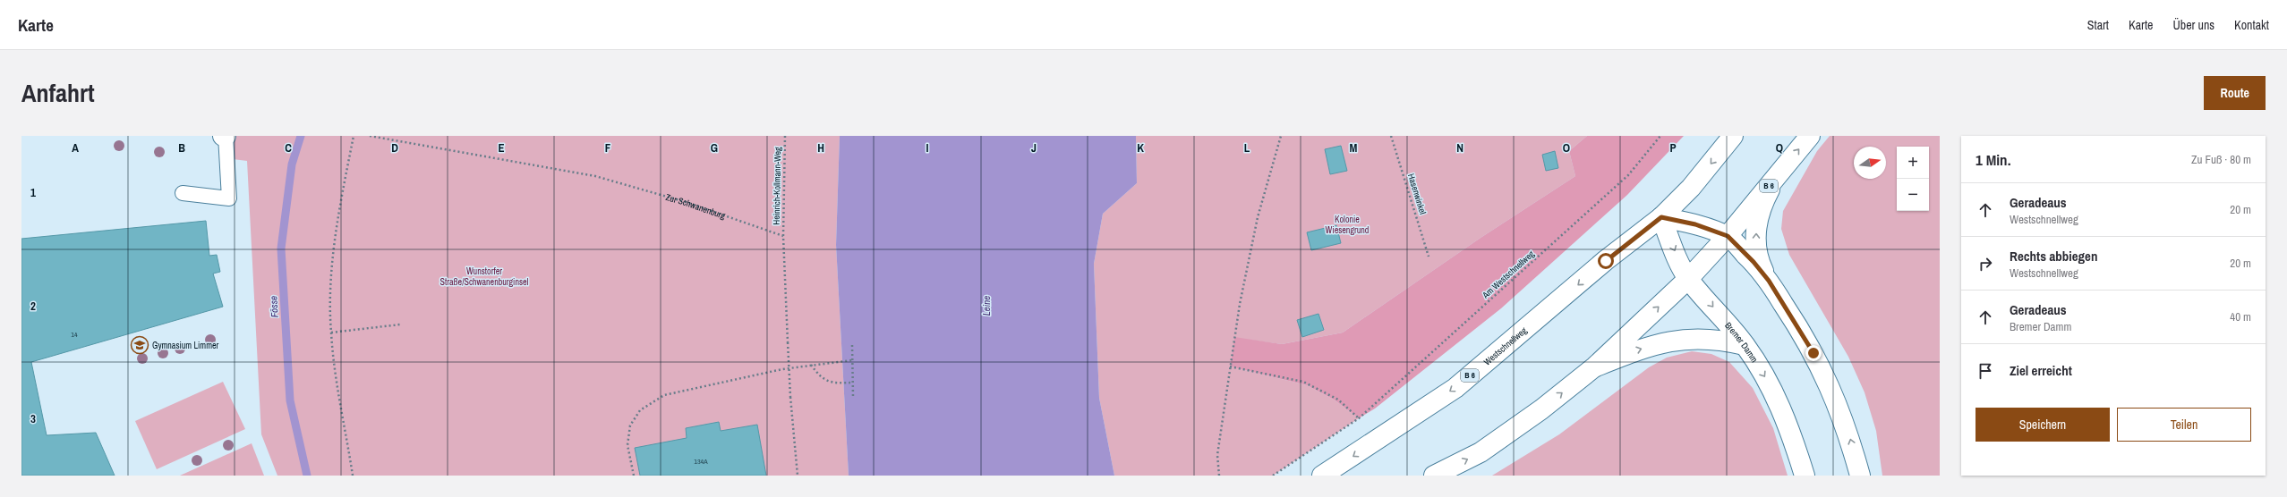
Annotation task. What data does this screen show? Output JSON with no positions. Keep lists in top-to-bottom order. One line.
{"streets":{"main road":["B 6","Bremer Damm","Westschnellweg"],"path":["Heinrich-Kollmann-Weg","Hasenwinkel","Zur Schwanenburg","Am Westschnellweg"]},"crossings":[["Heinrich-Kollmann-Weg","Zur Schwanenburg"],["B 6","Bremer Damm"],["Bremer Damm","Westschnellweg"]],"water":["Leine","Fösse"],"parks":["Kolonie Wiesengrund","Wunstorfer Straße/Schwanenburginsel"],"places":{"school or university":["Gymnasium Limmer"]},"house_numbers":["14","134A"],"north":"right","page":{"header":"Karte","nav":["Start","Karte","Über uns","Kontakt"],"title":"Anfahrt","buttons":["Route",["Speichern","Teilen"]],"heading":["1 Min.","Zu Fuß · 80 m"],"map_buttons":["+","−"],"list":[["Geradeaus","Westschnellweg","20 m"],["Rechts abbiegen","Westschnellweg","20 m"],["Geradeaus","Bremer Damm","40 m"],"Ziel erreicht"]},"grid":{"columns":["A","B","C","D","E","F","G","H","I","J","K","L","M","N","O","P","Q"],"rows":["1","2","3"]}}
